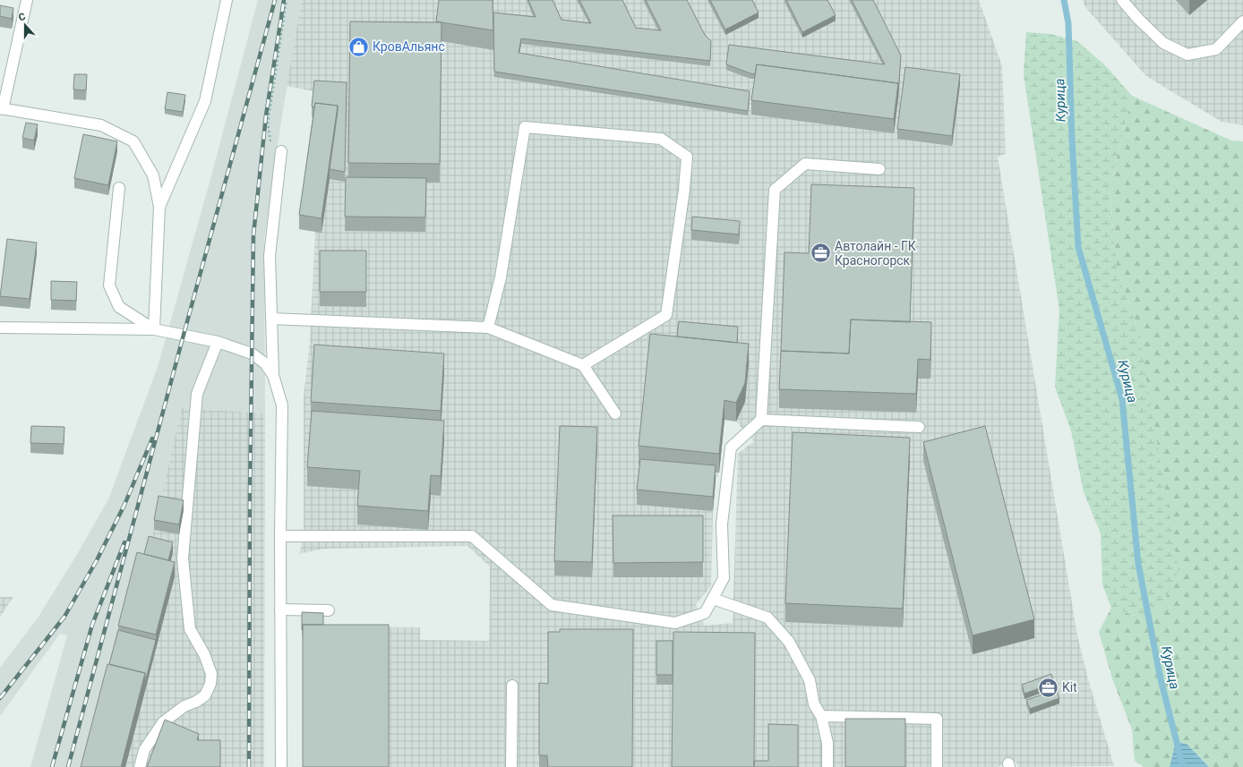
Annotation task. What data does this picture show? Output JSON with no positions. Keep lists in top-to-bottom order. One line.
{"water":["Курица"],"places":{"shop":["КровАльянс"],"office":["Автолайн - ГК Красногорск","Kit"]},"north":"top"}
